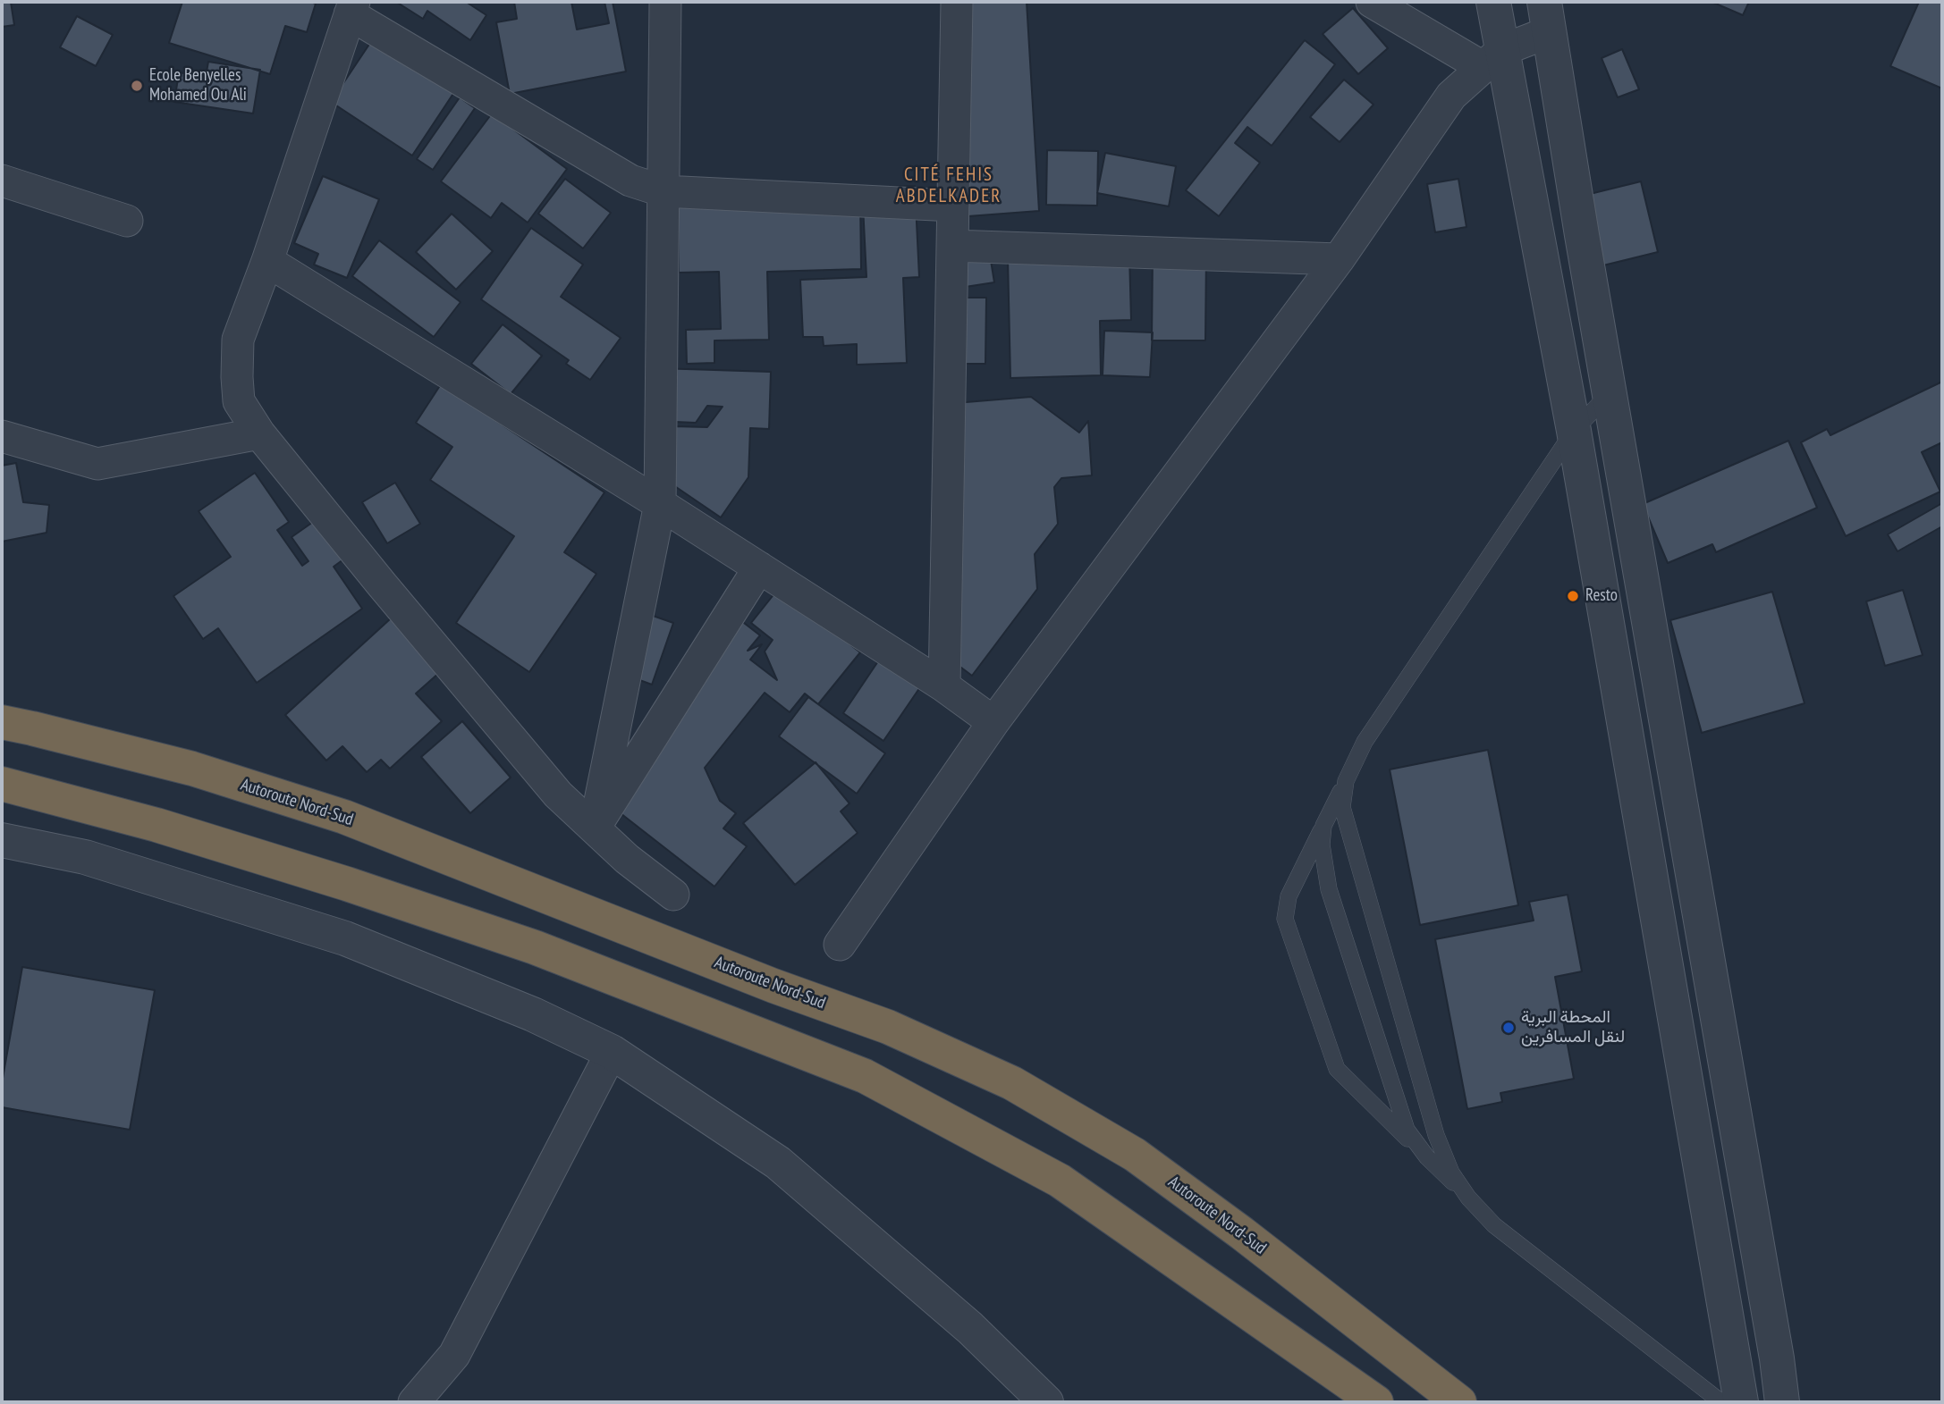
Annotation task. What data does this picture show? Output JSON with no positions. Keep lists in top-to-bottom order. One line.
{"streets":{"highway":["Autoroute Nord-Sud"]},"districts":["CITÉ FEHIS ABDELKADER"],"places":["Ecole Benyelles Mohamed Ou Ali","Resto","المحطة البرية لنقل المسافرين"]}
